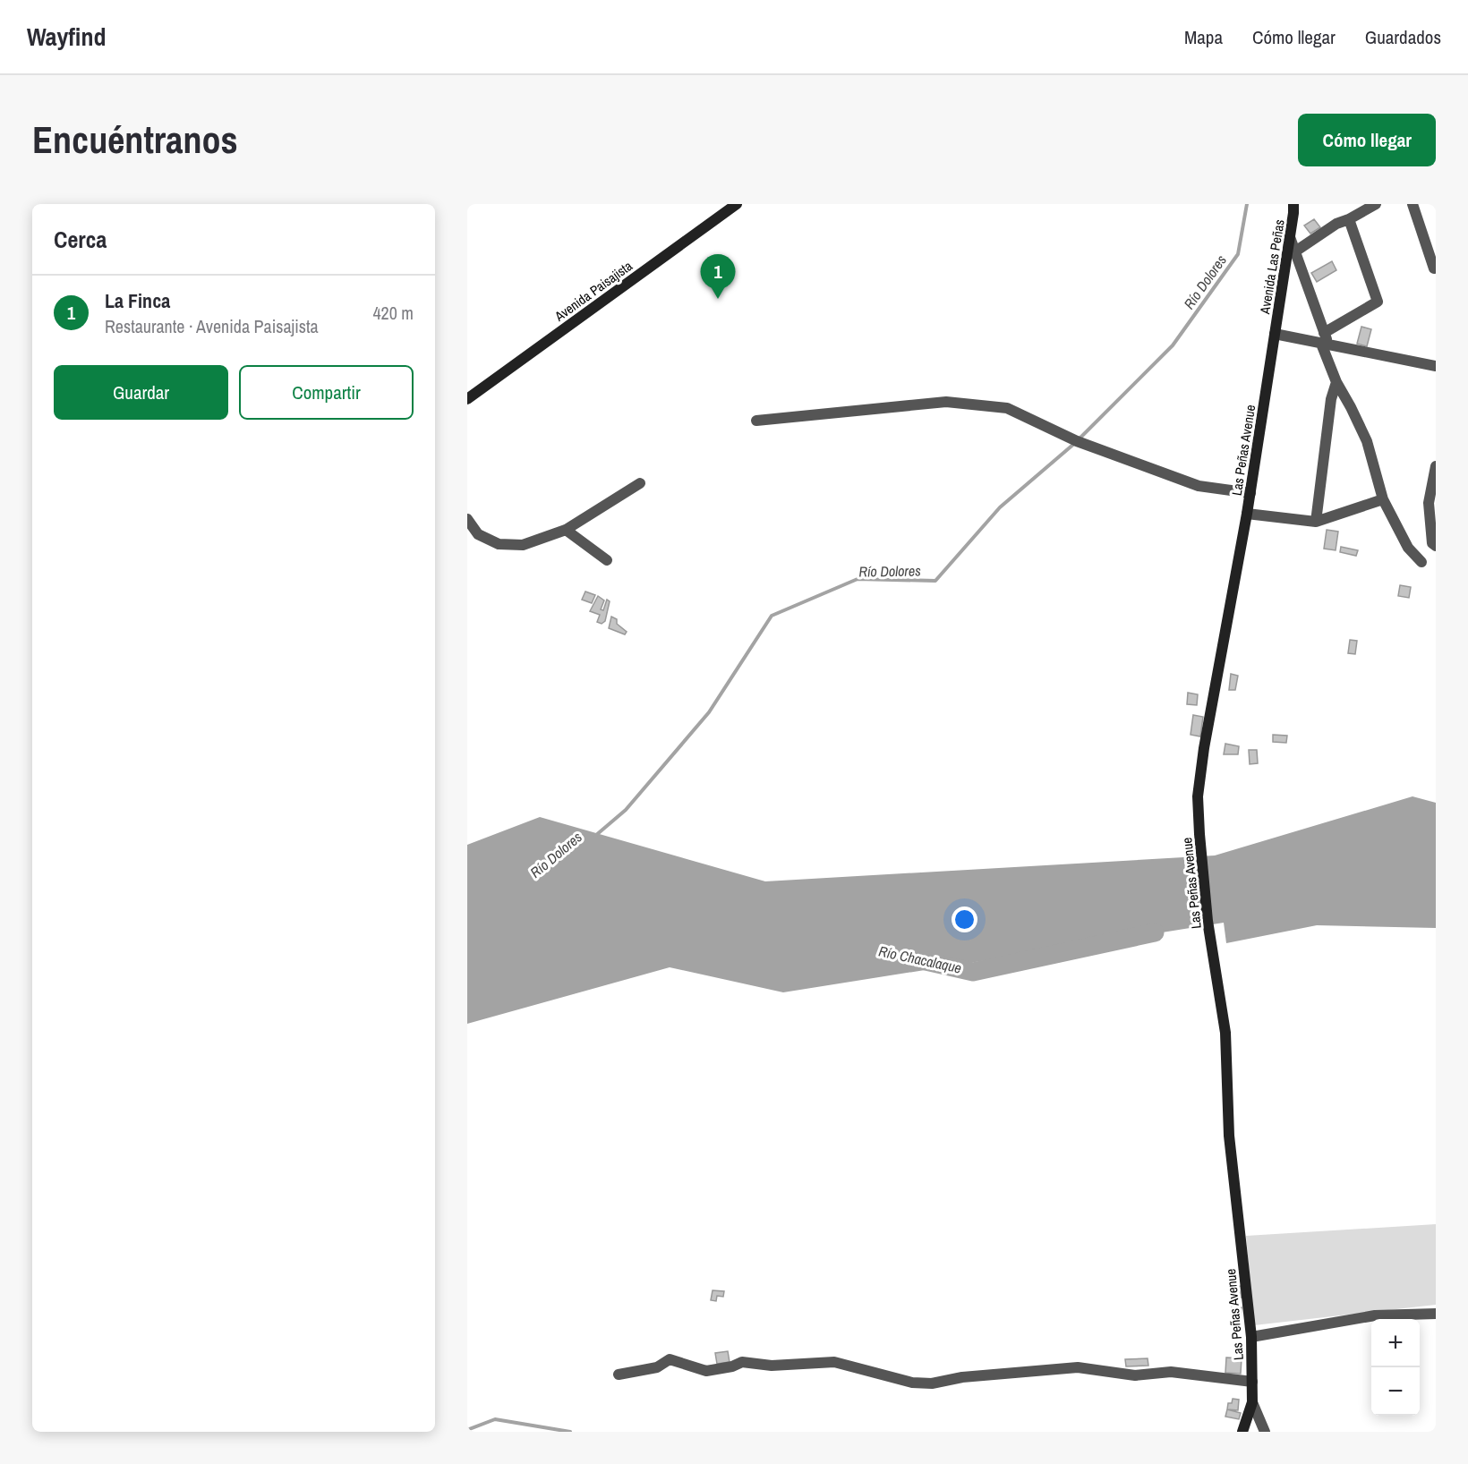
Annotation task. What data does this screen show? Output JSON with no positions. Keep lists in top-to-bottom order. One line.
{"streets":{"main road":["Avenida Las Peñas","Avenida Paisajista","Las Peñas Avenue"]},"crossings":[["Avenida Las Peñas","Las Peñas Avenue"]],"water":["Río Dolores","Río Chacalaque"],"page":{"header":"Wayfind","nav":["Mapa","Cómo llegar","Guardados"],"buttons":["Cómo llegar",["Guardar","Compartir"]],"title":"Encuéntranos","heading":"Cerca","pins":"1","list":[{"mark":"1","name":"La Finca","note":"Restaurante · Avenida Paisajista","value":"420 m"}],"map_buttons":["+","−"]}}
